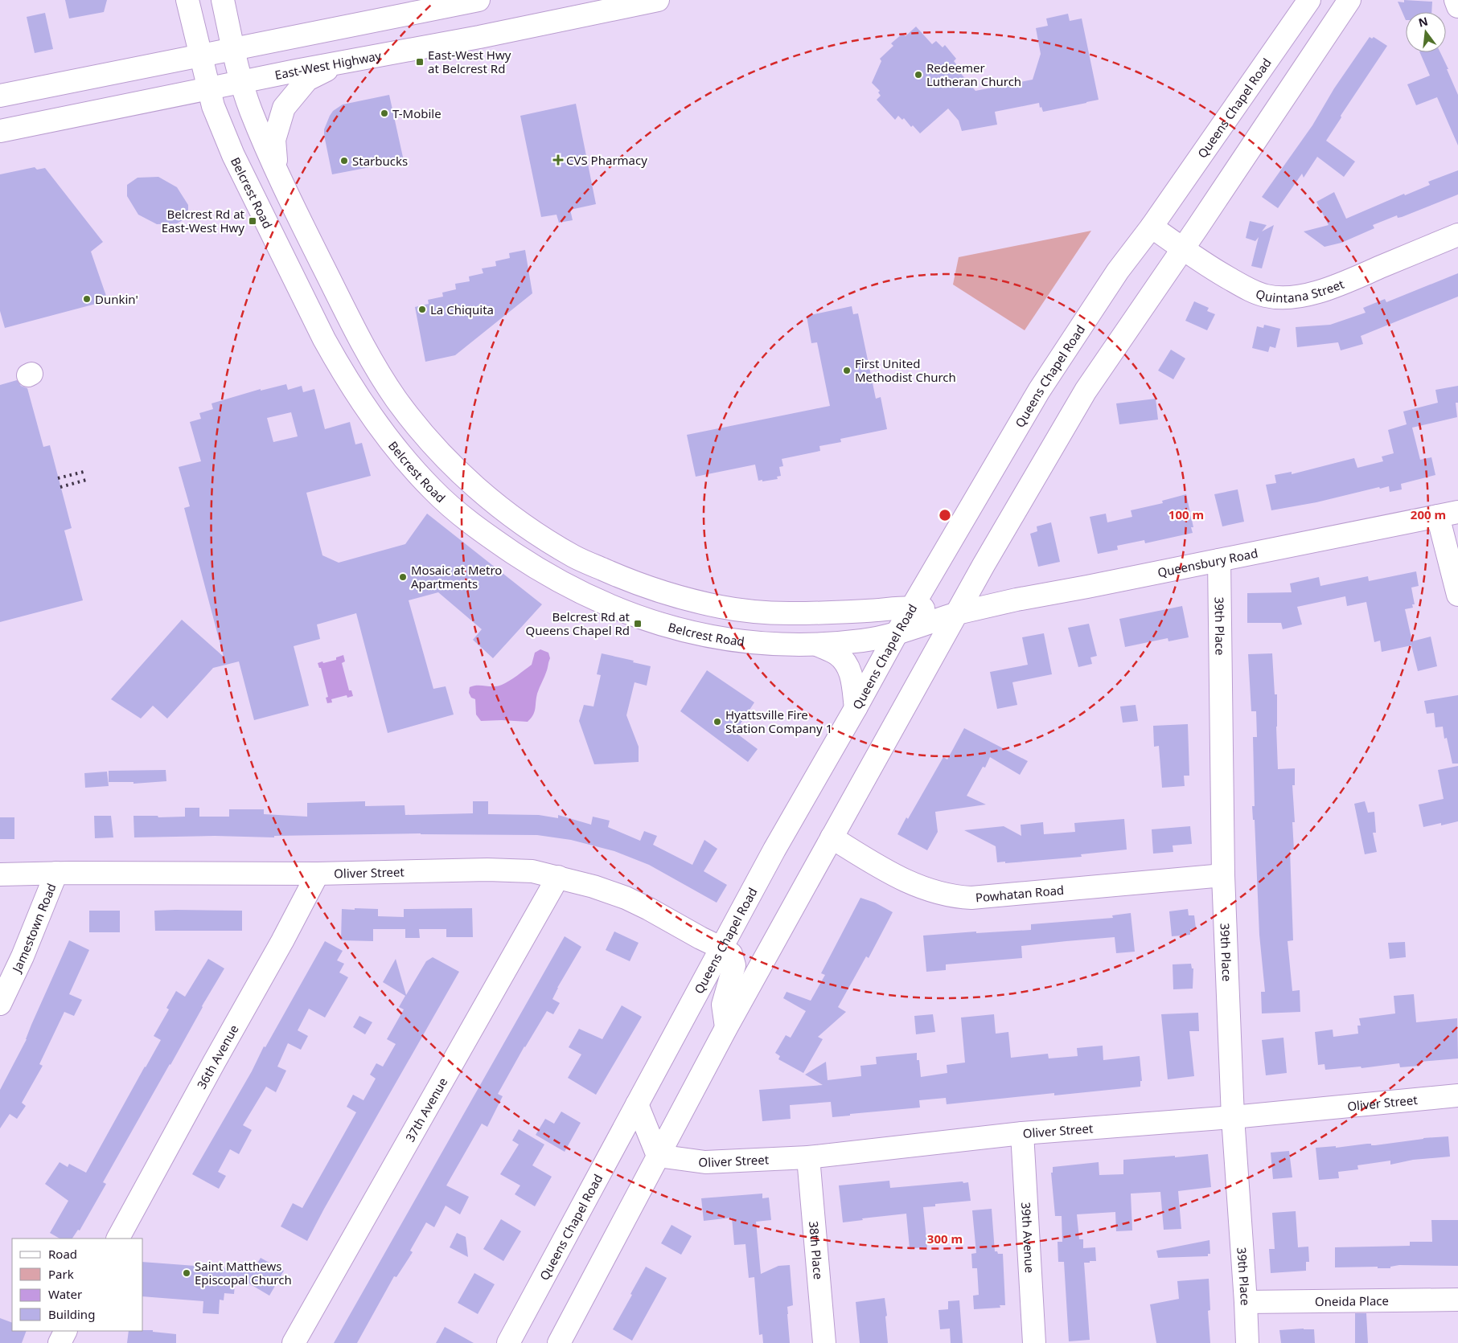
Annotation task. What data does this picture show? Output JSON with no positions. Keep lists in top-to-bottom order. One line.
{"streets":{"main road":["East-West Highway","Queens Chapel Road","Belcrest Road","Quintana Street","Queensbury Road","39th Place","Oliver Street","Powhatan Road","Jamestown Road","36th Avenue","37th Avenue","39th Avenue","38th Place","Oneida Place"]},"crossings":[["East-West Highway","Belcrest Road"],["Queens Chapel Road","Belcrest Road"],["Queens Chapel Road","Quintana Street"],["Queens Chapel Road","Queensbury Road"],["Queens Chapel Road","Oliver Street"],["Belcrest Road","Queensbury Road"],["Queensbury Road","39th Place"],["39th Place","Oliver Street"],["39th Place","Powhatan Road"],["39th Place","Oneida Place"],["Oliver Street","Jamestown Road"],["Oliver Street","36th Avenue"],["Oliver Street","37th Avenue"],["Oliver Street","39th Avenue"],["Oliver Street","38th Place"]],"places":{"transit":["East-West Hwy at Belcrest Rd","Belcrest Rd at East-West Hwy","Belcrest Rd at Queens Chapel Rd"],"other":["Redeemer Lutheran Church","T-Mobile","Starbucks","Dunkin'","La Chiquita","First United Methodist Church","Mosaic at Metro Apartments","Hyattsville Fire Station Company 1","Saint Matthews Episcopal Church"],"health":["CVS Pharmacy"]},"legend":["Road","Park","Water","Building"],"north":"top","rings":["100 m","200 m","300 m"]}
